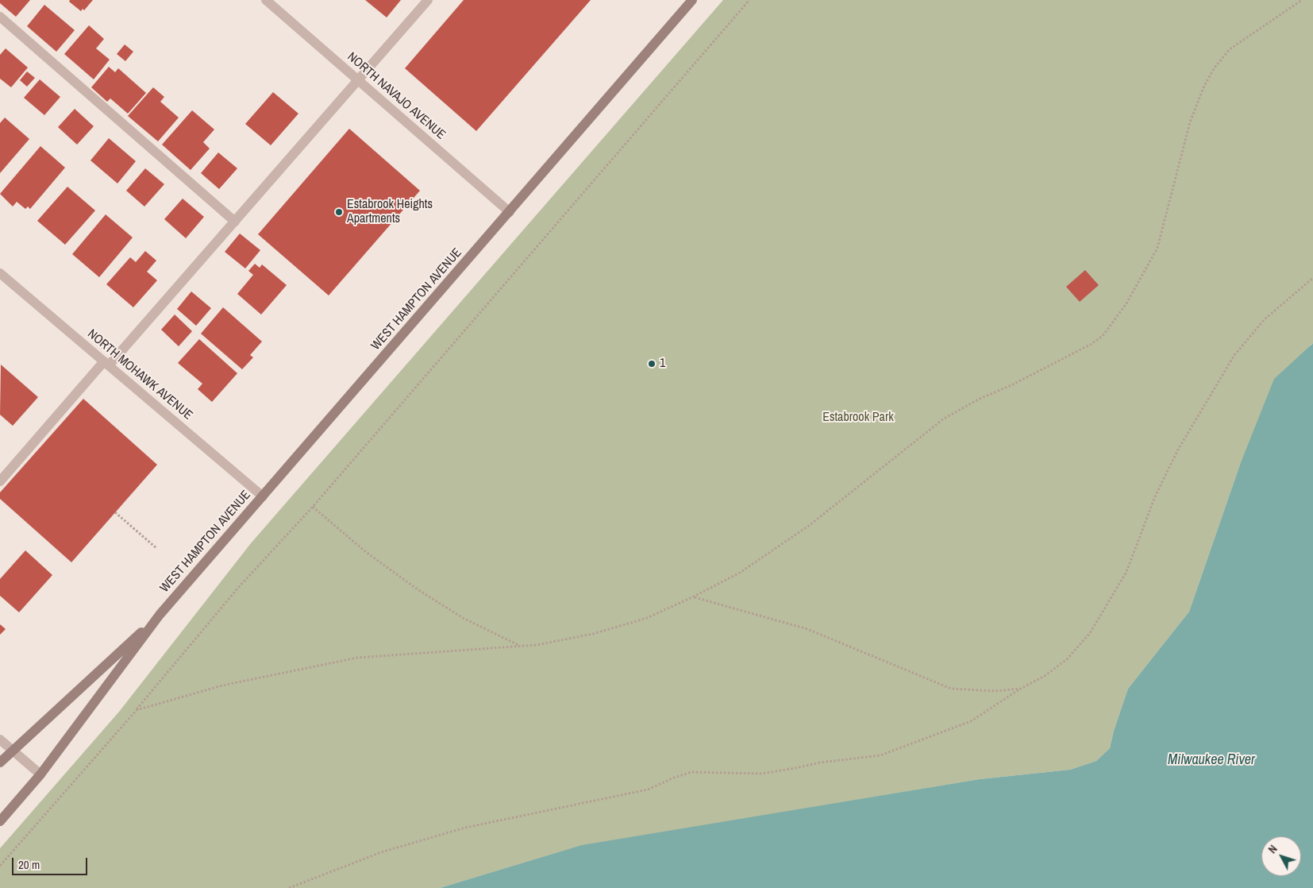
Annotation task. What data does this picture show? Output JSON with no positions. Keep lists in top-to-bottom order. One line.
{"streets":{"main road":["WEST HAMPTON AVENUE"],"street":["NORTH NAVAJO AVENUE","NORTH MOHAWK AVENUE"]},"crossings":[["NORTH NAVAJO AVENUE","WEST HAMPTON AVENUE"],["WEST HAMPTON AVENUE","NORTH MOHAWK AVENUE"]],"water":["Milwaukee River"],"parks":["Estabrook Park"],"places":["Estabrook Heights Apartments","1"],"scale_bar":"20 m","north":"top left"}
